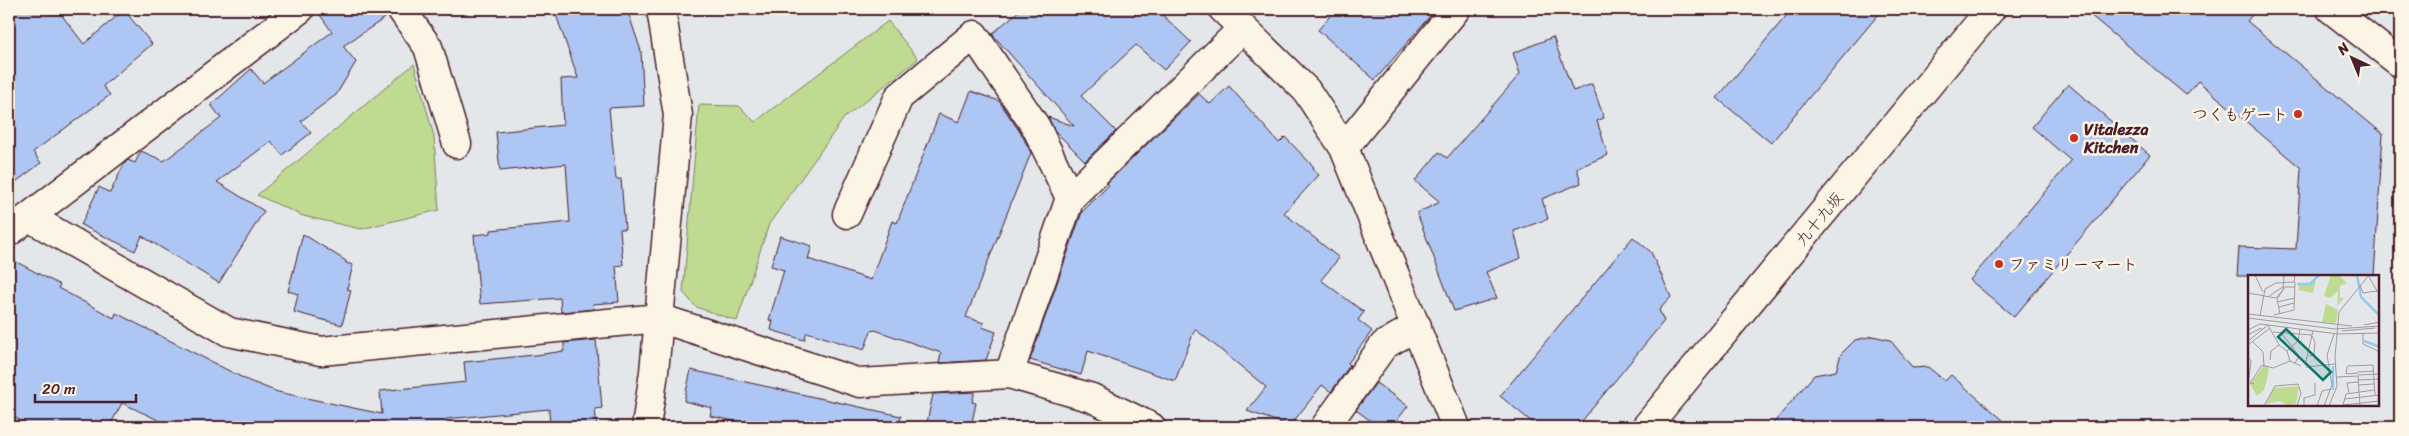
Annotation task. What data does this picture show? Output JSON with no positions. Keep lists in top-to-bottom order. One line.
{"streets":{"street":["九十九坂"]},"places":["つくもゲート","Vitalezza Kitchen","ファミリーマート"],"scale_bar":"20 m","north":"top left"}
